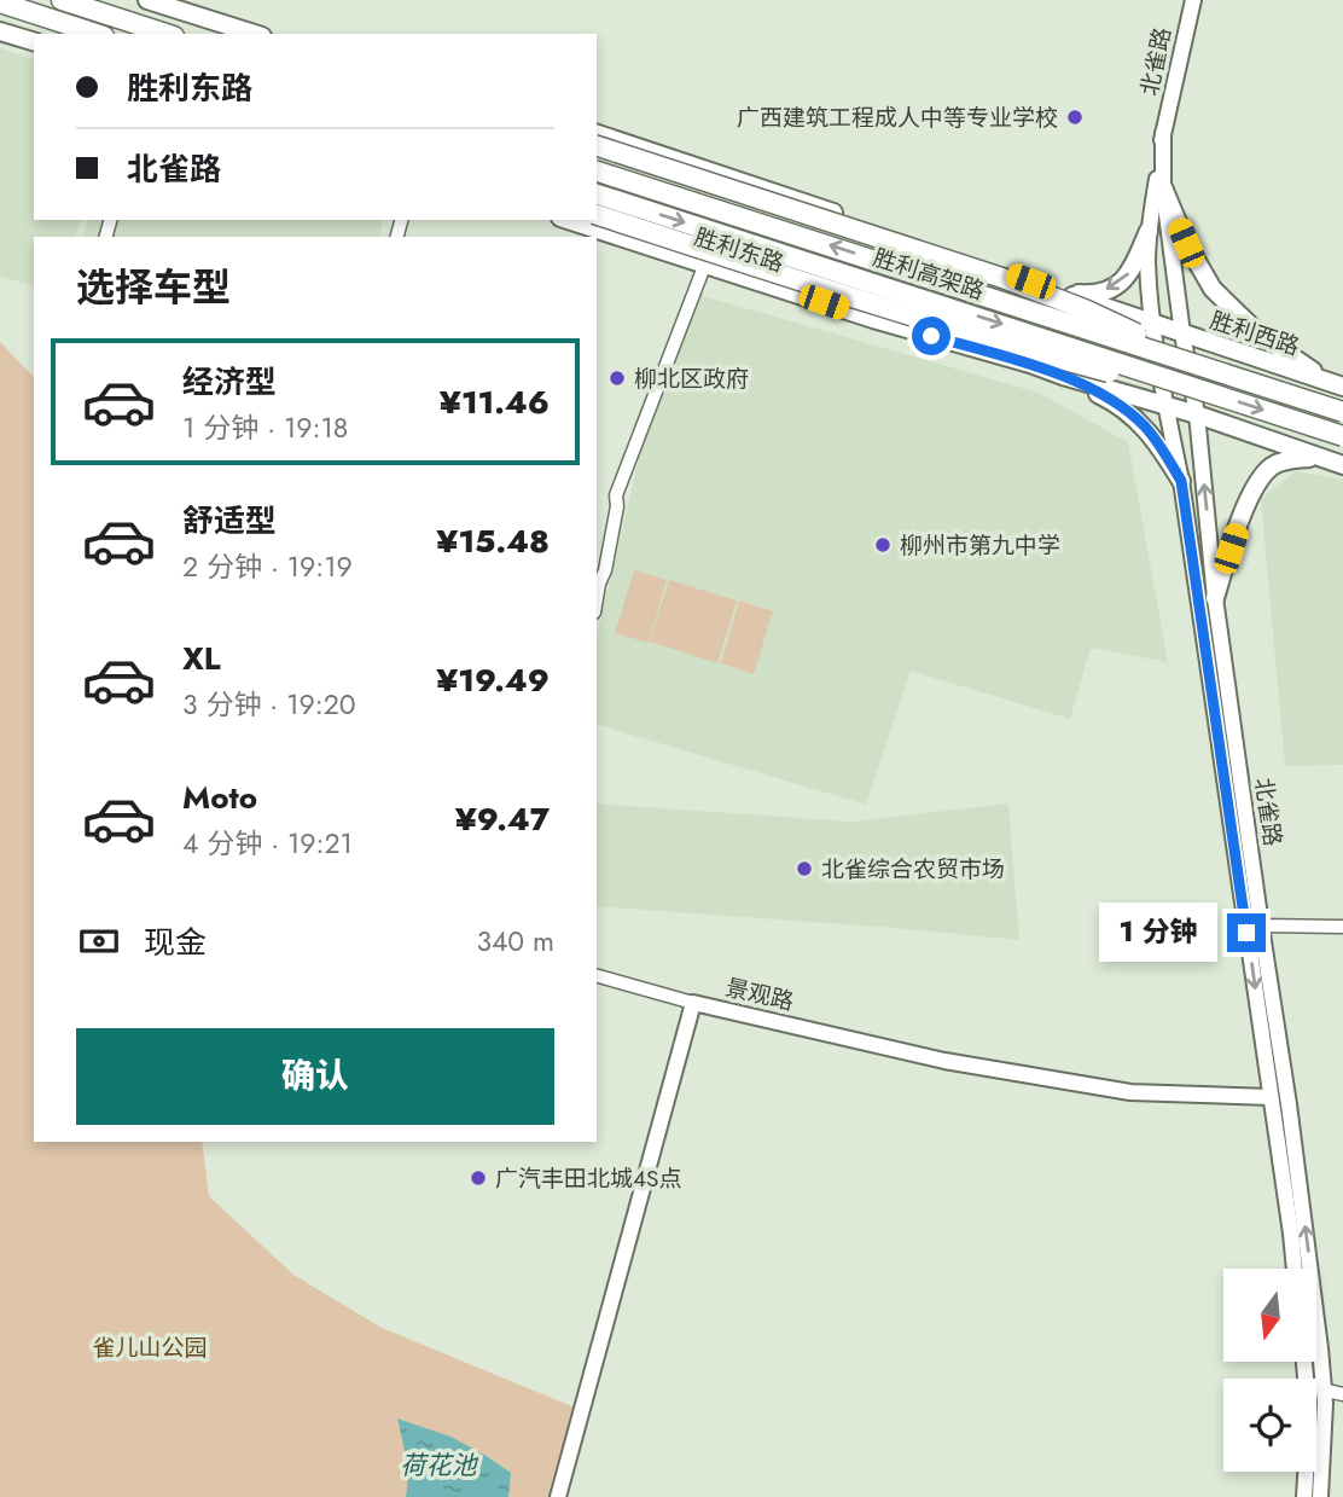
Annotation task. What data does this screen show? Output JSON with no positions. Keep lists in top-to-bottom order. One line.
{"streets":{"main road":["胜利东路","胜利高架路","胜利西路"],"street":["北雀路","景观路"]},"crossings":[["北雀路","胜利东路"],["北雀路","胜利西路"],["北雀路","景观路"]],"water":["荷花池"],"parks":["雀儿山公园"],"places":["广西建筑工程成人中等专业学校","柳北区政府","柳州市第九中学","北雀综合农贸市场","广汽丰田北城4S点"],"north":"bottom","page":{"banner":["胜利东路","北雀路"],"heading":"选择车型","list":[{"name":"经济型","note":"1 分钟 · 19:18","value":"¥11.46"},{"name":"舒适型","note":"2 分钟 · 19:19","value":"¥15.48"},{"name":"XL","note":"3 分钟 · 19:20","value":"¥19.49"},{"name":"Moto","note":"4 分钟 · 19:21","value":"¥9.47"}],"pay":["现金","340 m"],"bubble":"1 分钟","buttons":"确认"}}
